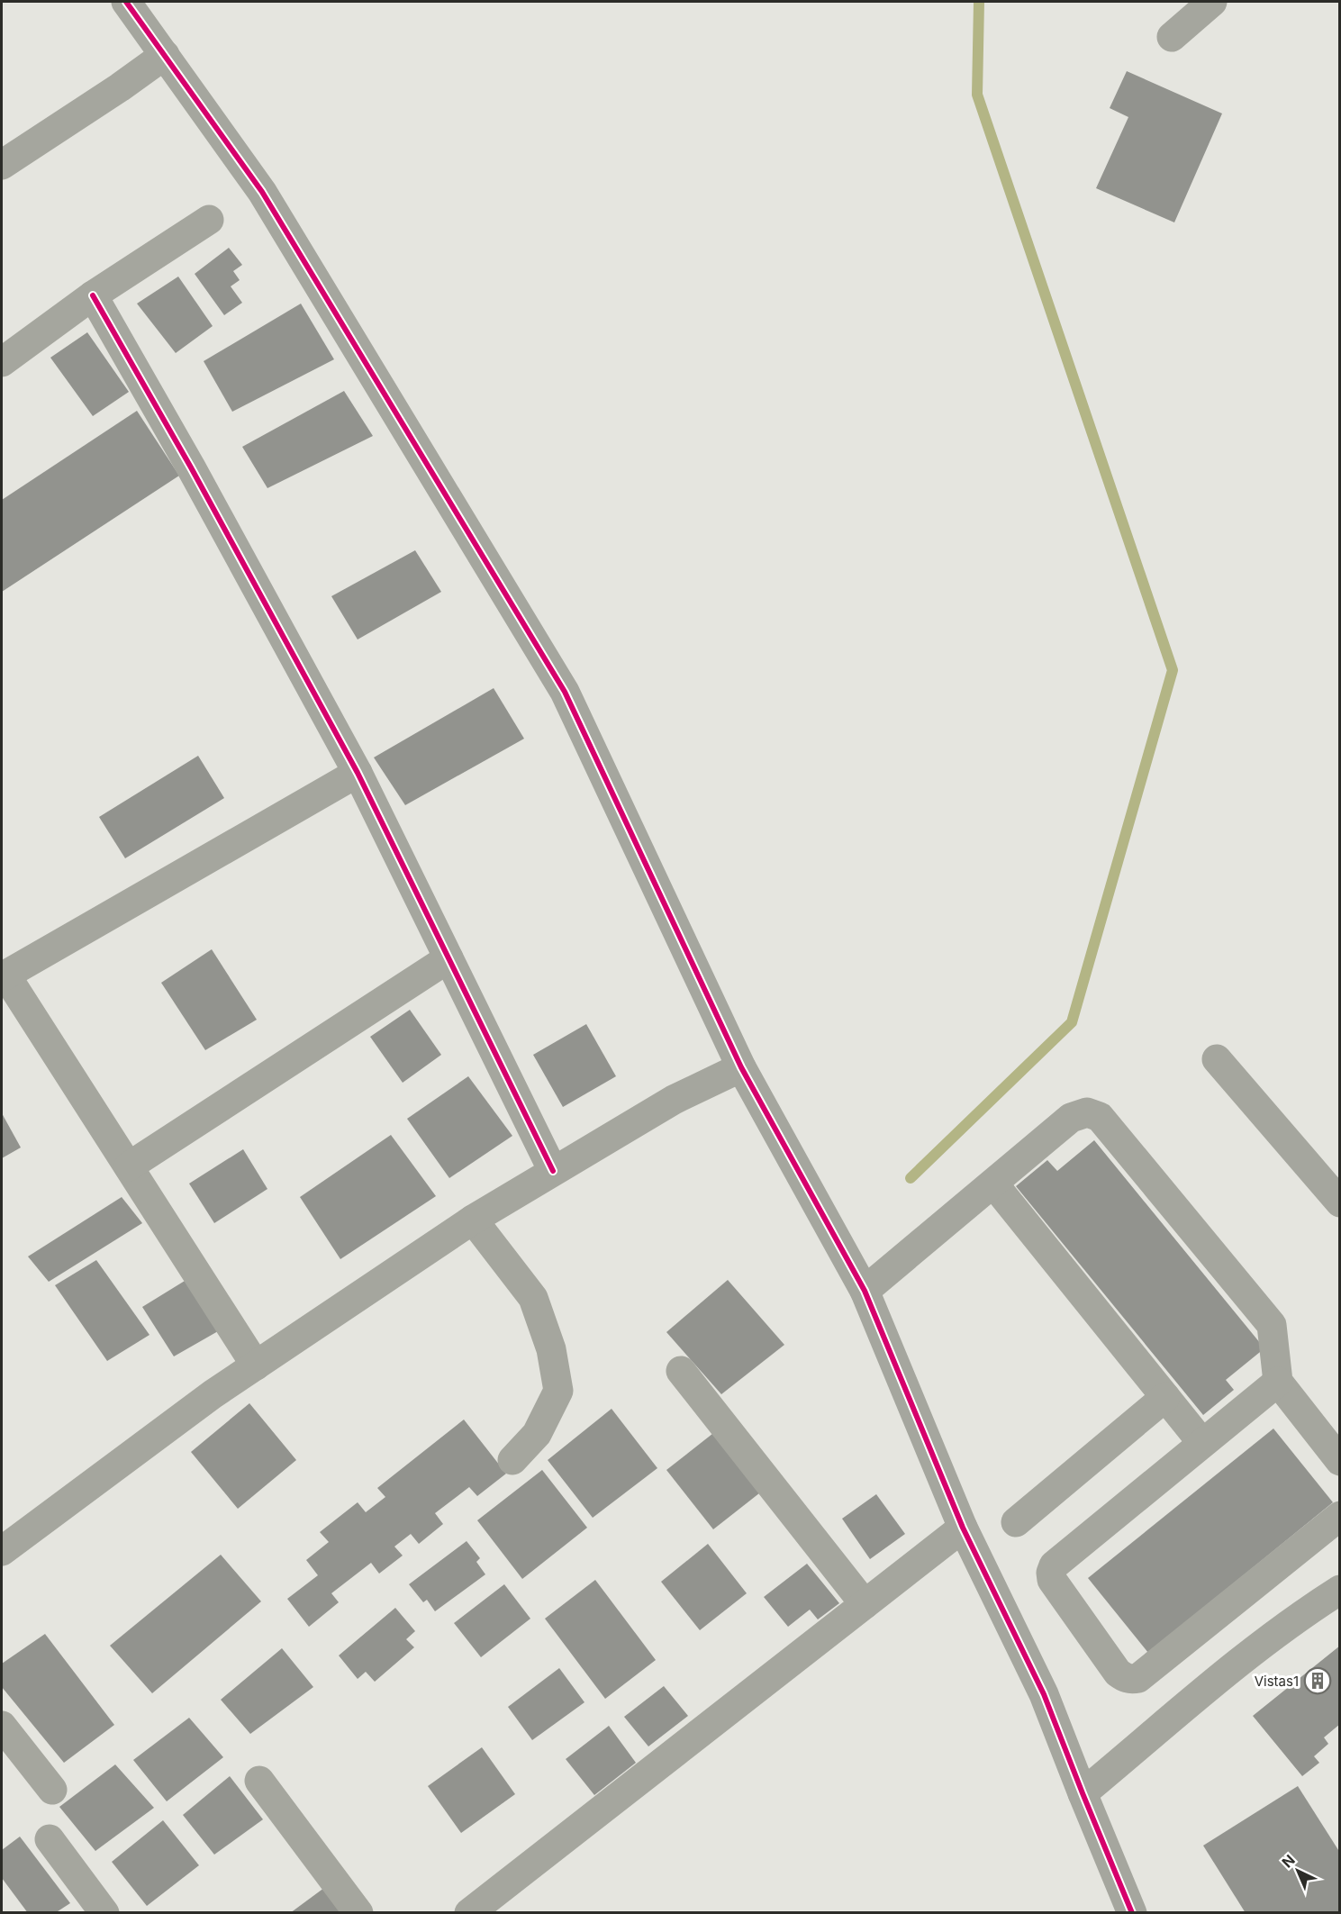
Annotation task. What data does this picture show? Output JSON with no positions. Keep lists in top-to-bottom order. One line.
{"places":{"building":["Vistas1"]},"north":"top left"}
